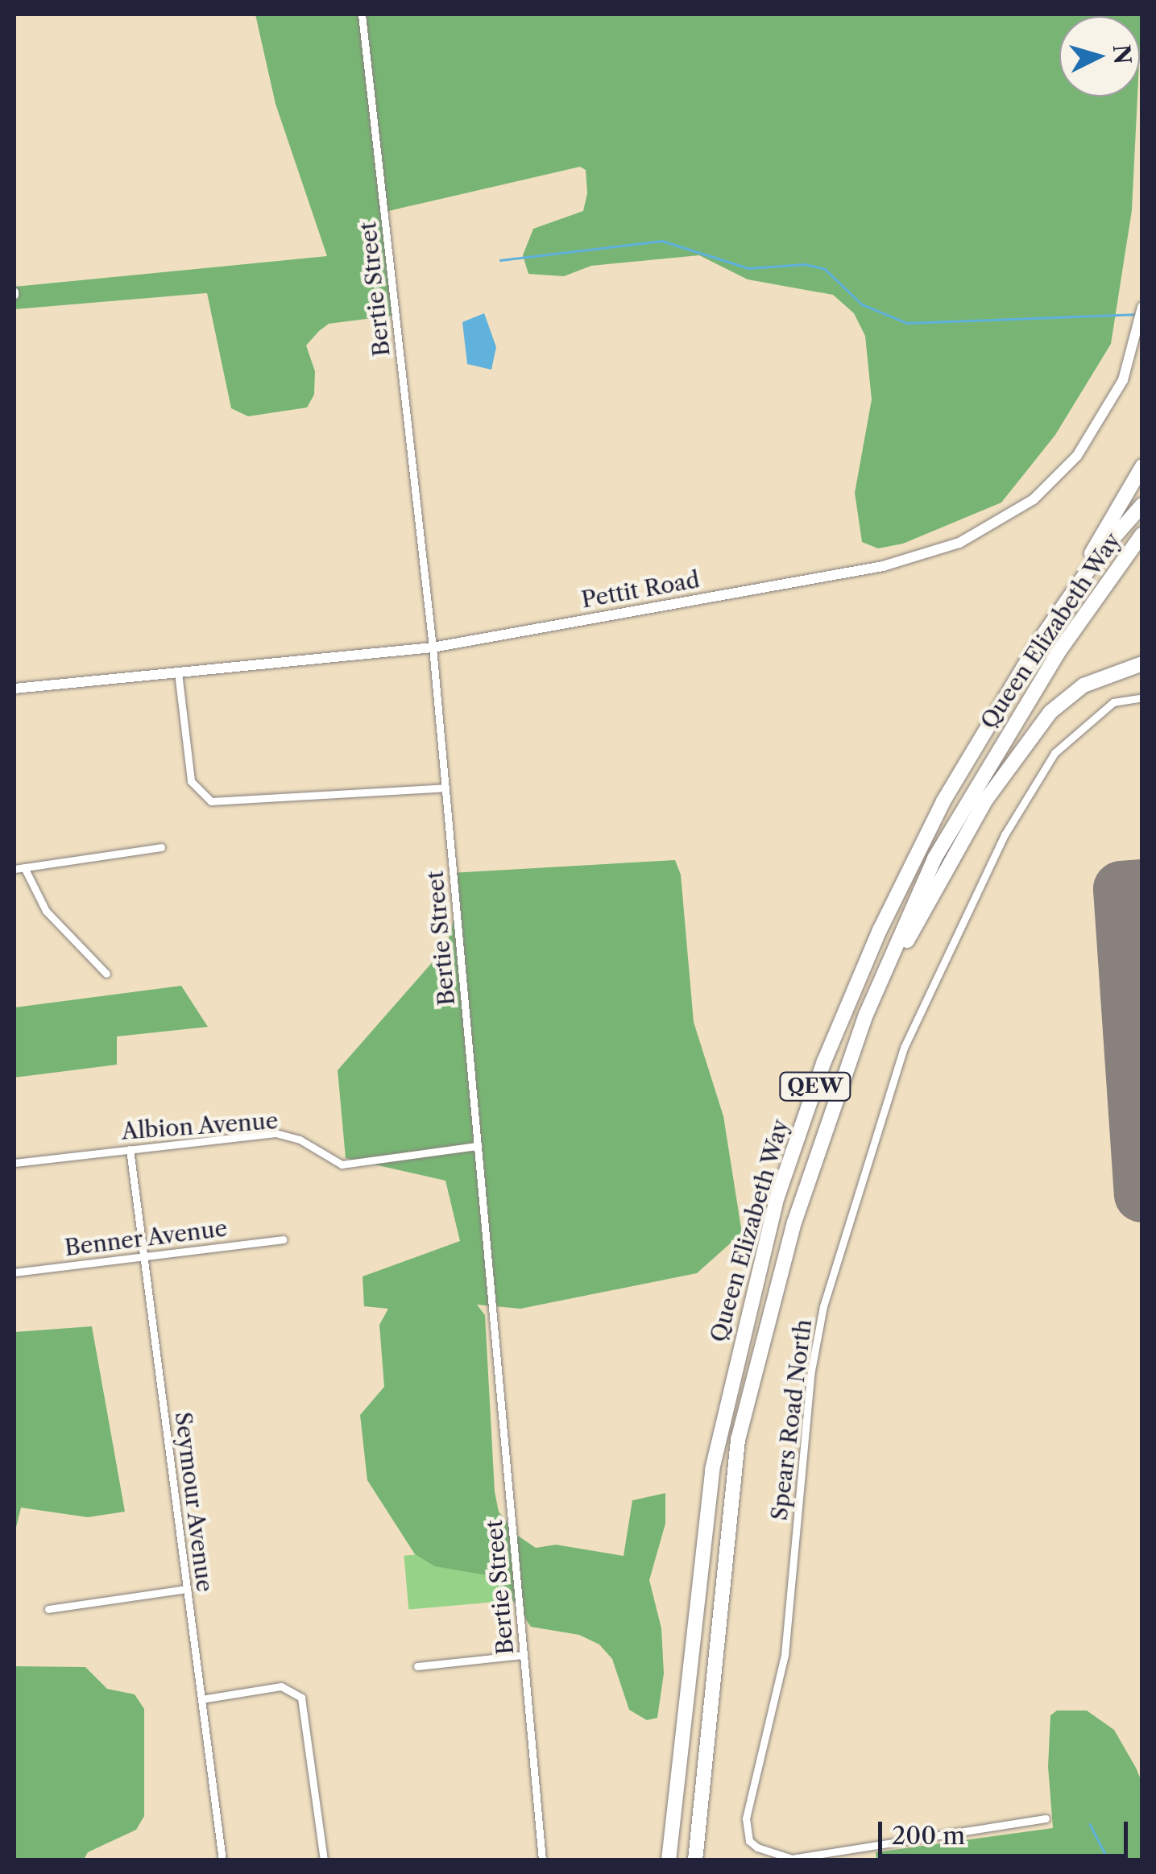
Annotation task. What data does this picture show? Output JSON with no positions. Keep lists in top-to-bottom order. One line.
{"streets":{"highway":["Queen Elizabeth Way","QEW"],"street":["Bertie Street","Pettit Road","Albion Avenue","Benner Avenue","Spears Road North","Seymour Avenue"]},"crossings":[["Bertie Street","Pettit Road"],["Bertie Street","Albion Avenue"],["Albion Avenue","Seymour Avenue"],["Benner Avenue","Seymour Avenue"]],"scale_bar":"200 m","north":"right"}
